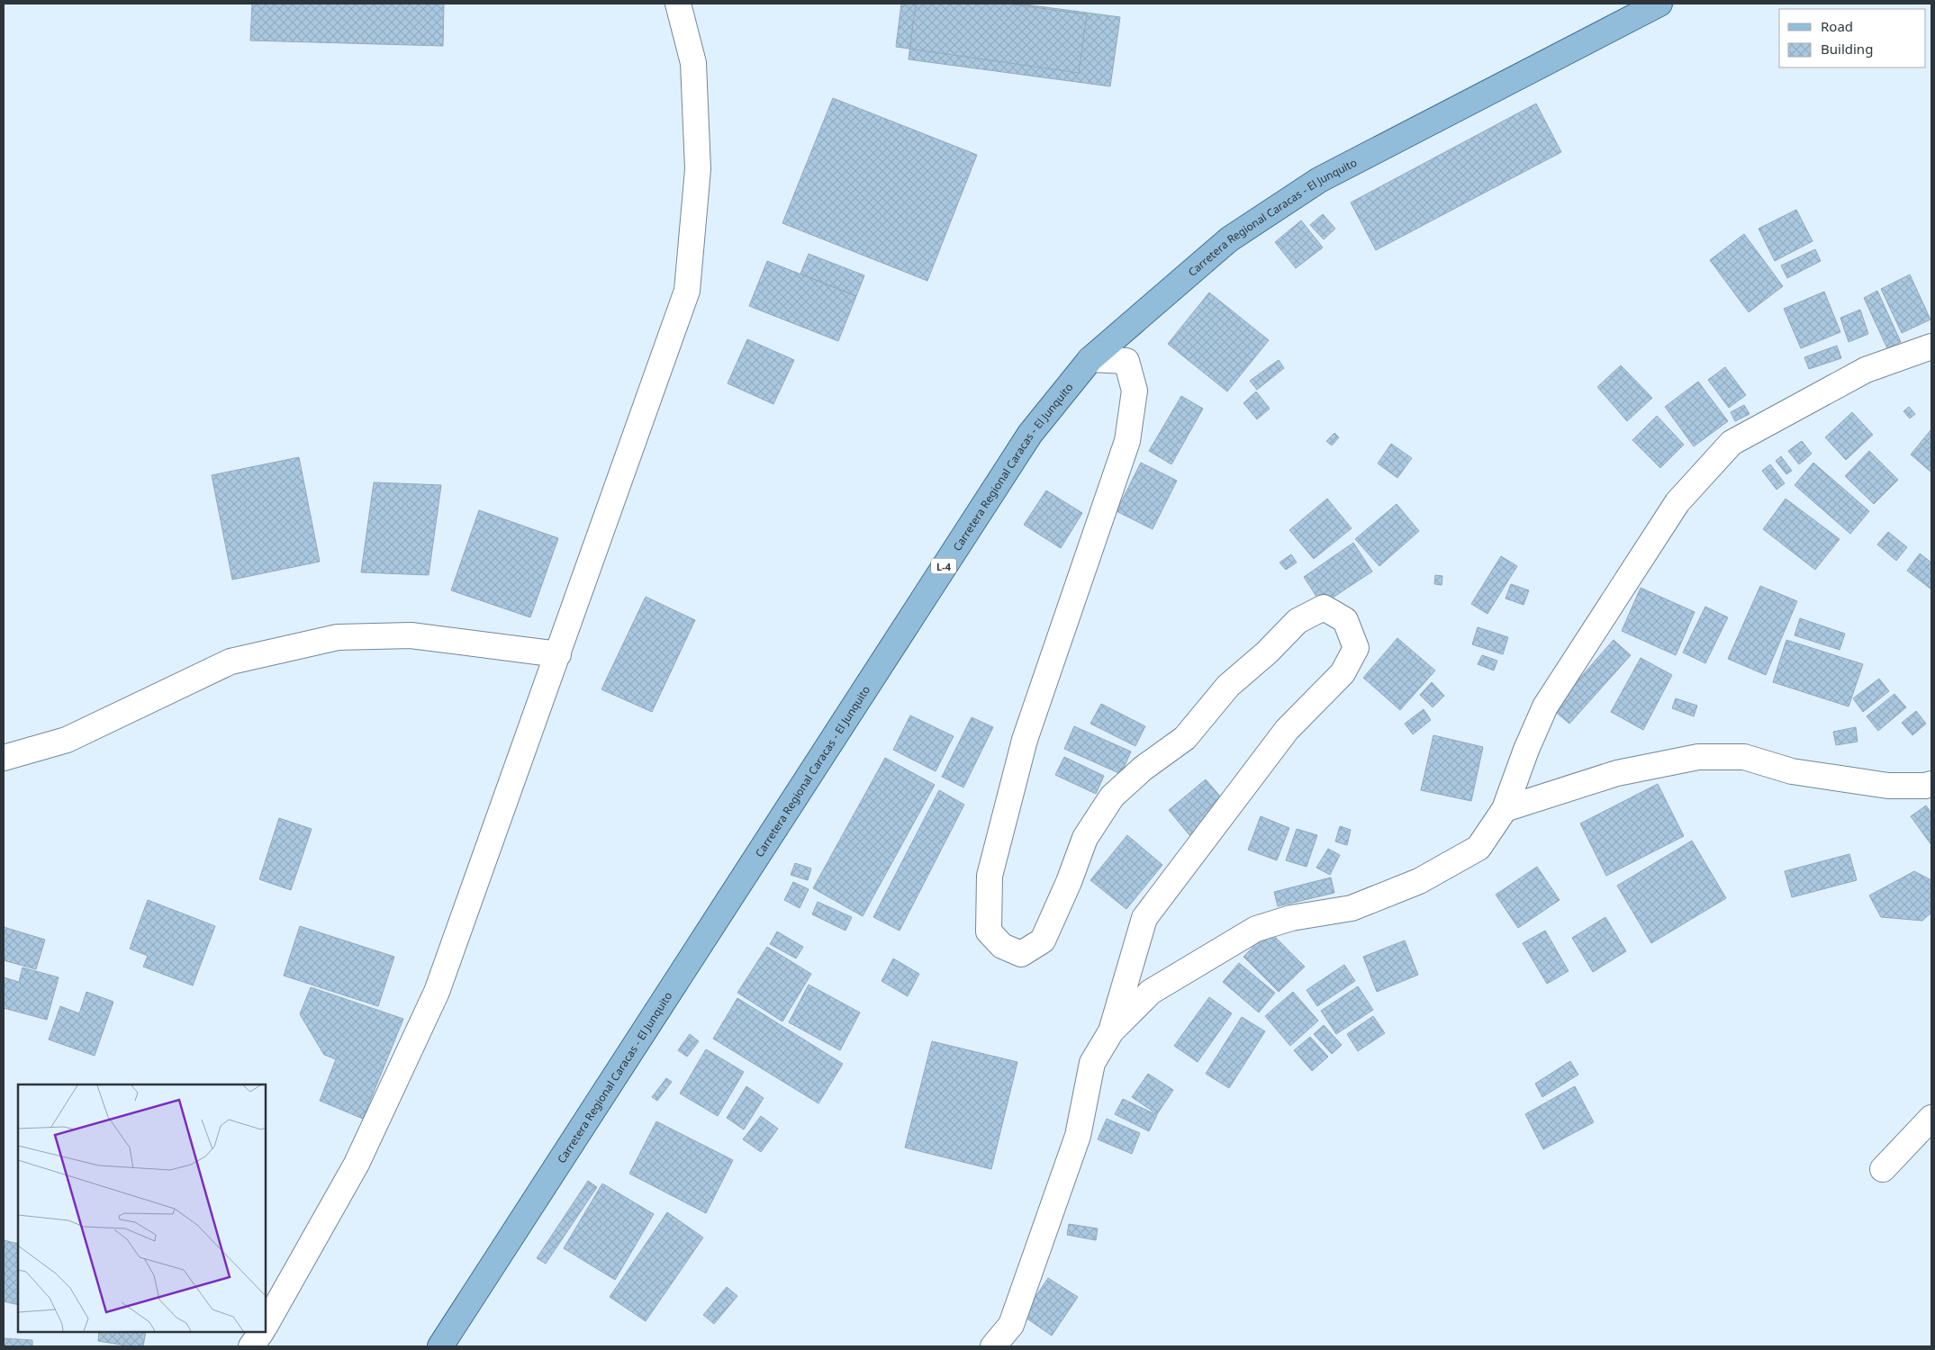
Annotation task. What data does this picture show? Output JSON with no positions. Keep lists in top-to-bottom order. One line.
{"streets":{"main road":["Carretera Regional Caracas - El Junquito","L-4"]},"legend":["Road","Building"]}
